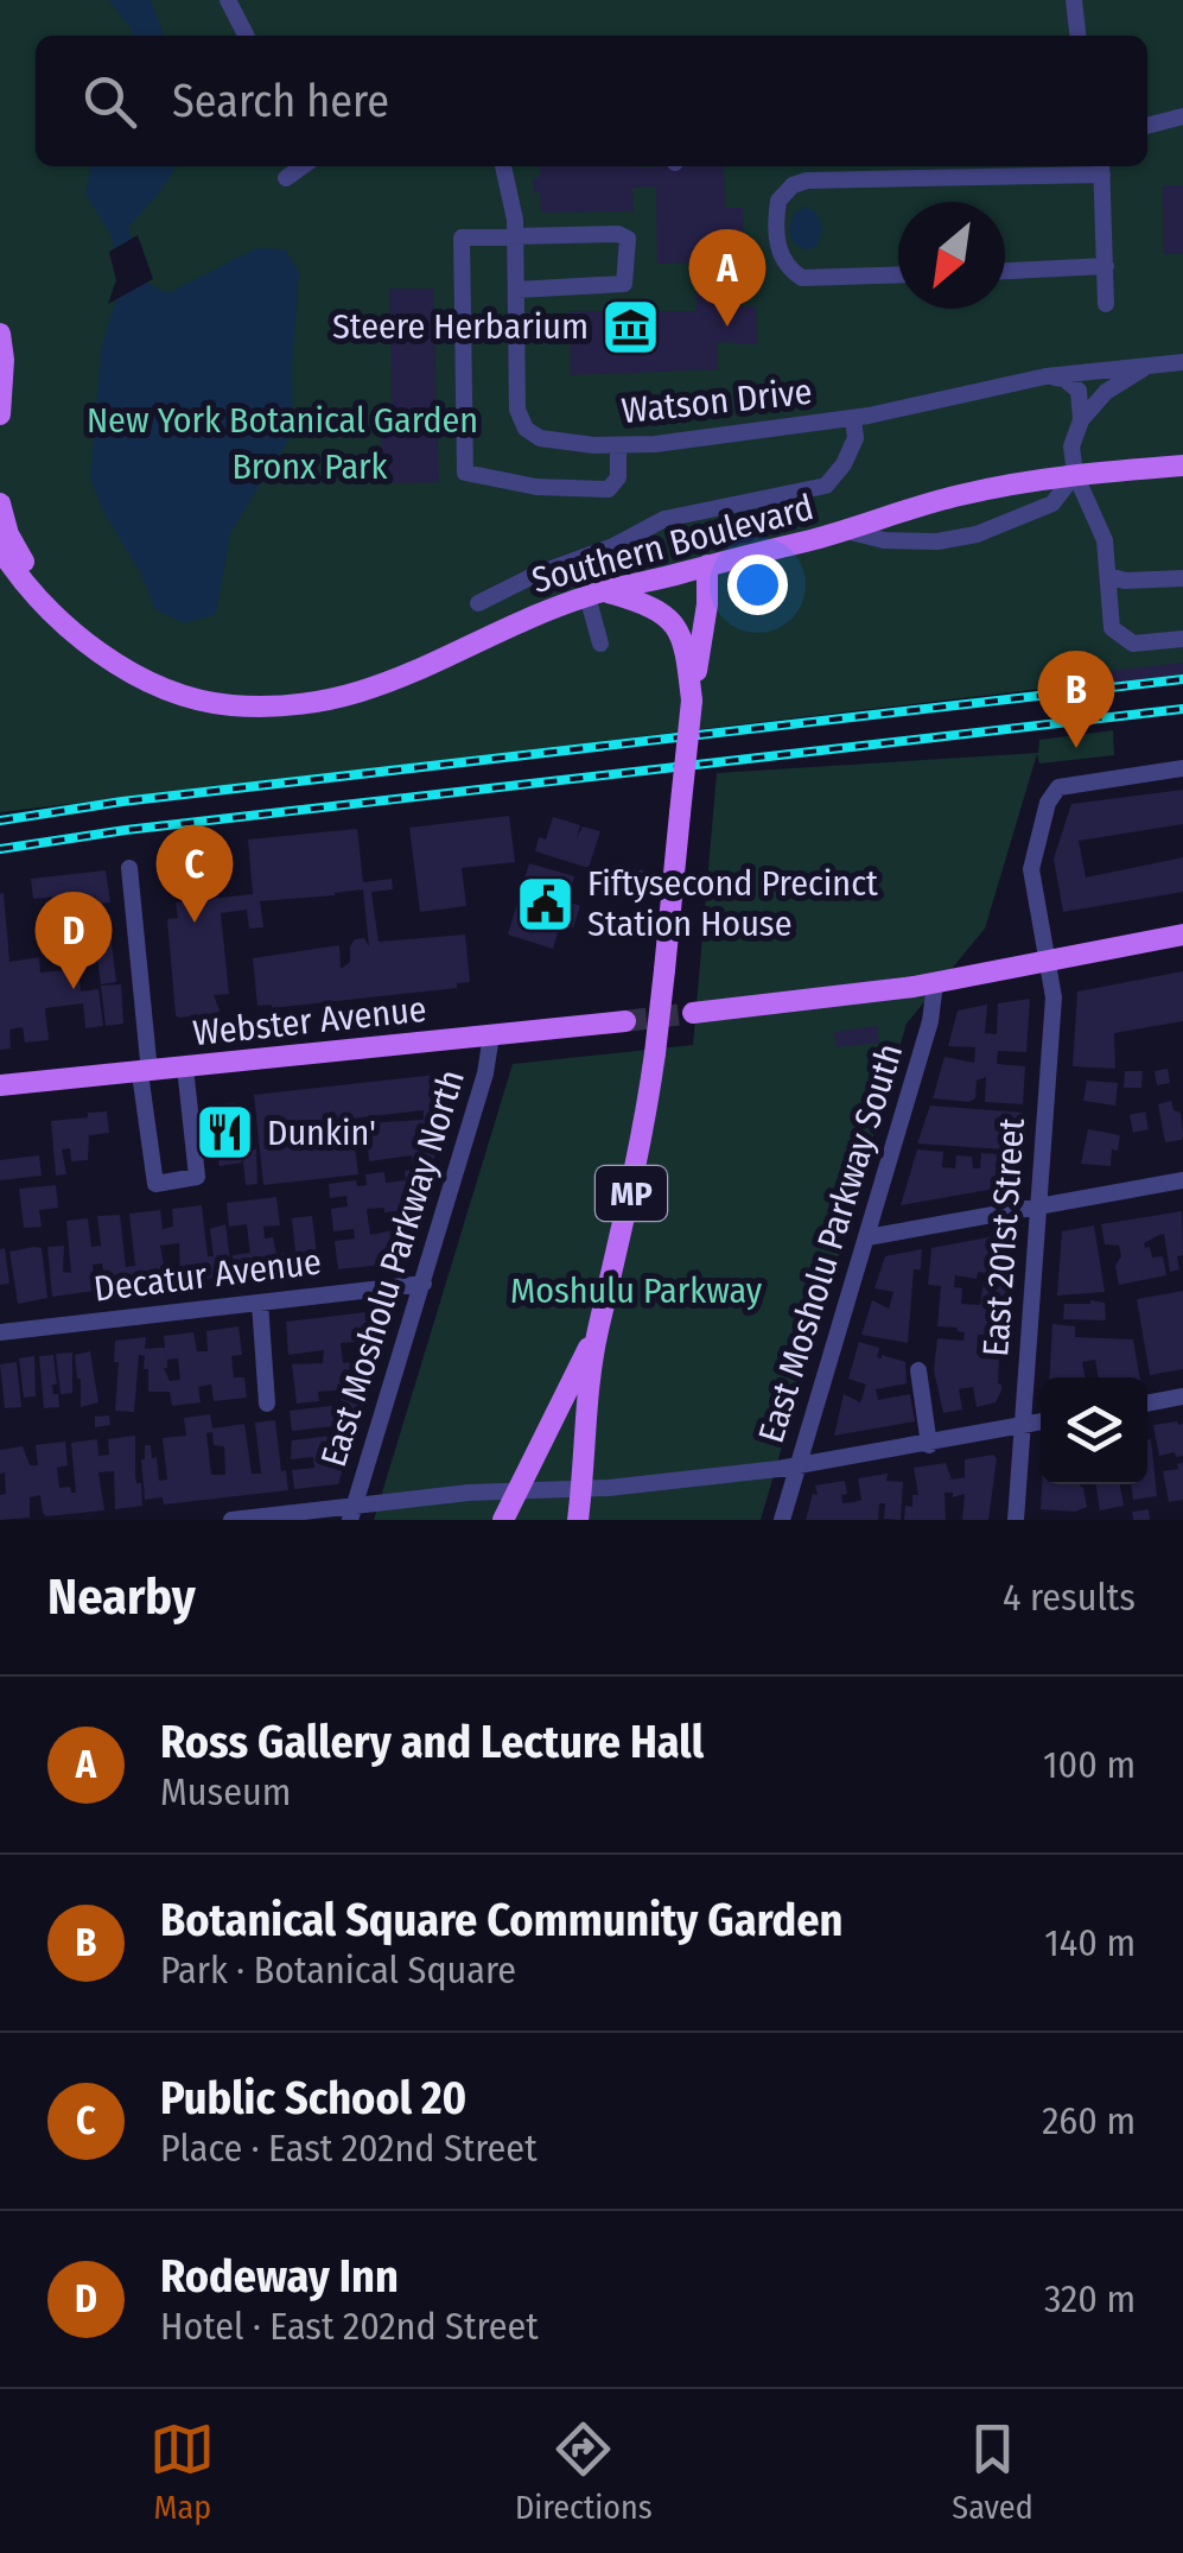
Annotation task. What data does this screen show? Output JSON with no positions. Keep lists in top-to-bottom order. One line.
{"streets":{"main road":["Southern Boulevard","Webster Avenue","MP"],"street":["Watson Drive","East 201st Street","East Mosholu Parkway South","East Mosholu Parkway North","Decatur Avenue"]},"crossings":[["Southern Boulevard","MP"],["Webster Avenue","East Mosholu Parkway North"],["East Mosholu Parkway North","Decatur Avenue"]],"parks":["New York Botanical Garden","Bronx Park","Moshulu Parkway"],"places":{"museum":["Steere Herbarium"],"public building":["Fiftysecond Precinct Station House"],"restaurant":["Dunkin'"]},"north":"bottom left","page":{"search":"Search here","pins":["A","B","C","D"],"heading":["Nearby","4 results"],"list":[{"mark":"A","name":"Ross Gallery and Lecture Hall","note":"Museum","value":"100 m"},{"mark":"B","name":"Botanical Square Community Garden","note":"Park · Botanical Square","value":"140 m"},{"mark":"C","name":"Public School 20","note":"Place · East 202nd Street","value":"260 m"},{"mark":"D","name":"Rodeway Inn","note":"Hotel · East 202nd Street","value":"320 m"}],"nav":["Map","Directions","Saved"]}}
